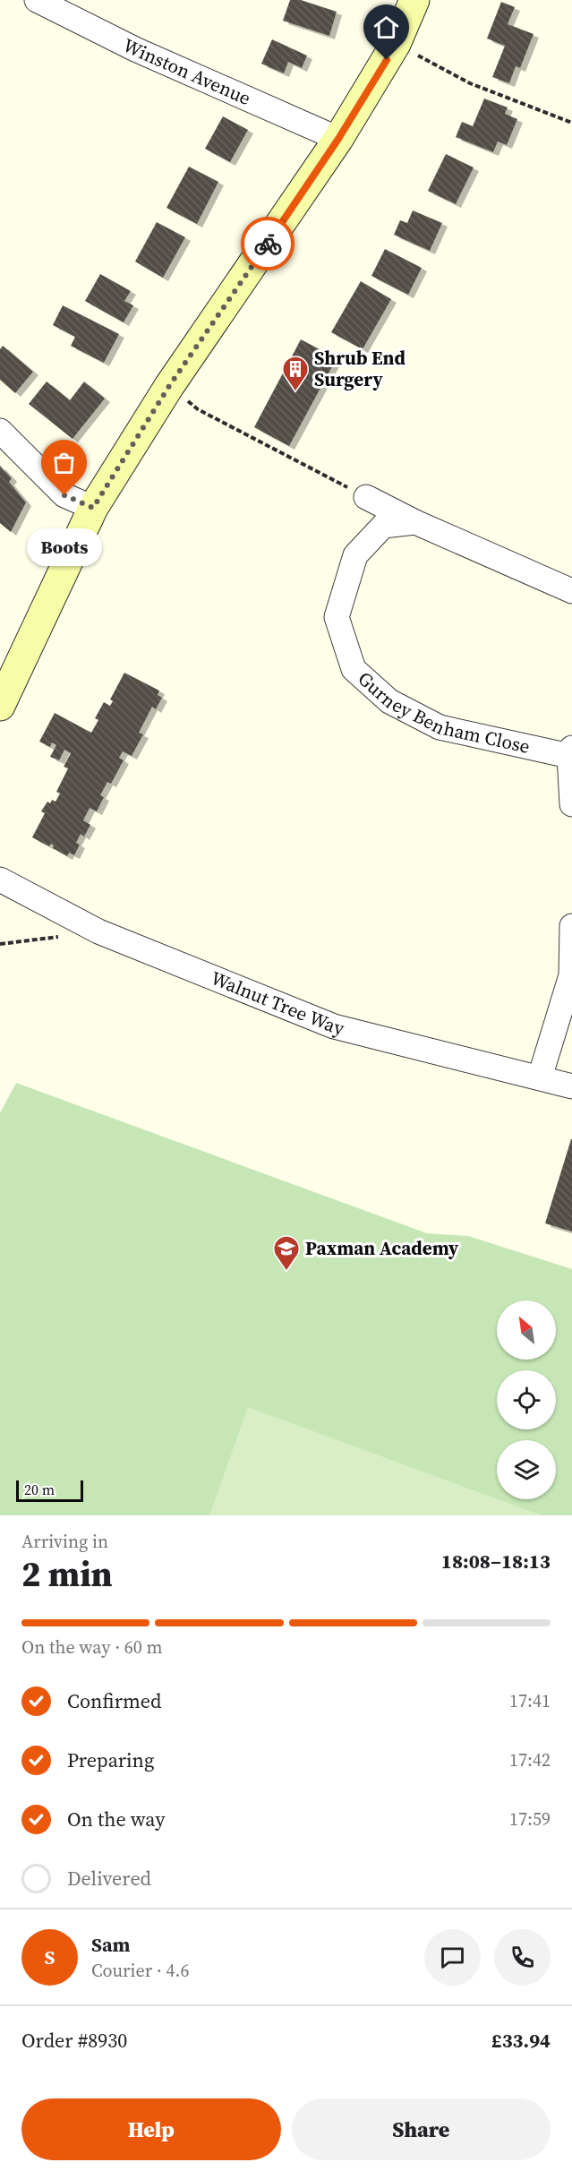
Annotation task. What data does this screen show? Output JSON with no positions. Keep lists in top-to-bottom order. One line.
{"streets":{"street":["Winston Avenue","Gurney Benham Close","Walnut Tree Way"]},"places":{"building":["Shrub End Surgery"],"other":["Boots"],"school or university":["Paxman Academy"]},"scale_bar":"20 m","north":"top left","page":{"bubble":"Boots","scale":"20 m","heading":["2 min","Arriving in","18:08–18:13"],"panel":["Sam","Courier · 4.6","Order #8930","£33.94"],"bar":"On the way · 60 m","list":[["Confirmed","17:41"],["Preparing","17:42"],["On the way","17:59"],"Delivered"],"round":"S","buttons":["Help","Share"]}}
